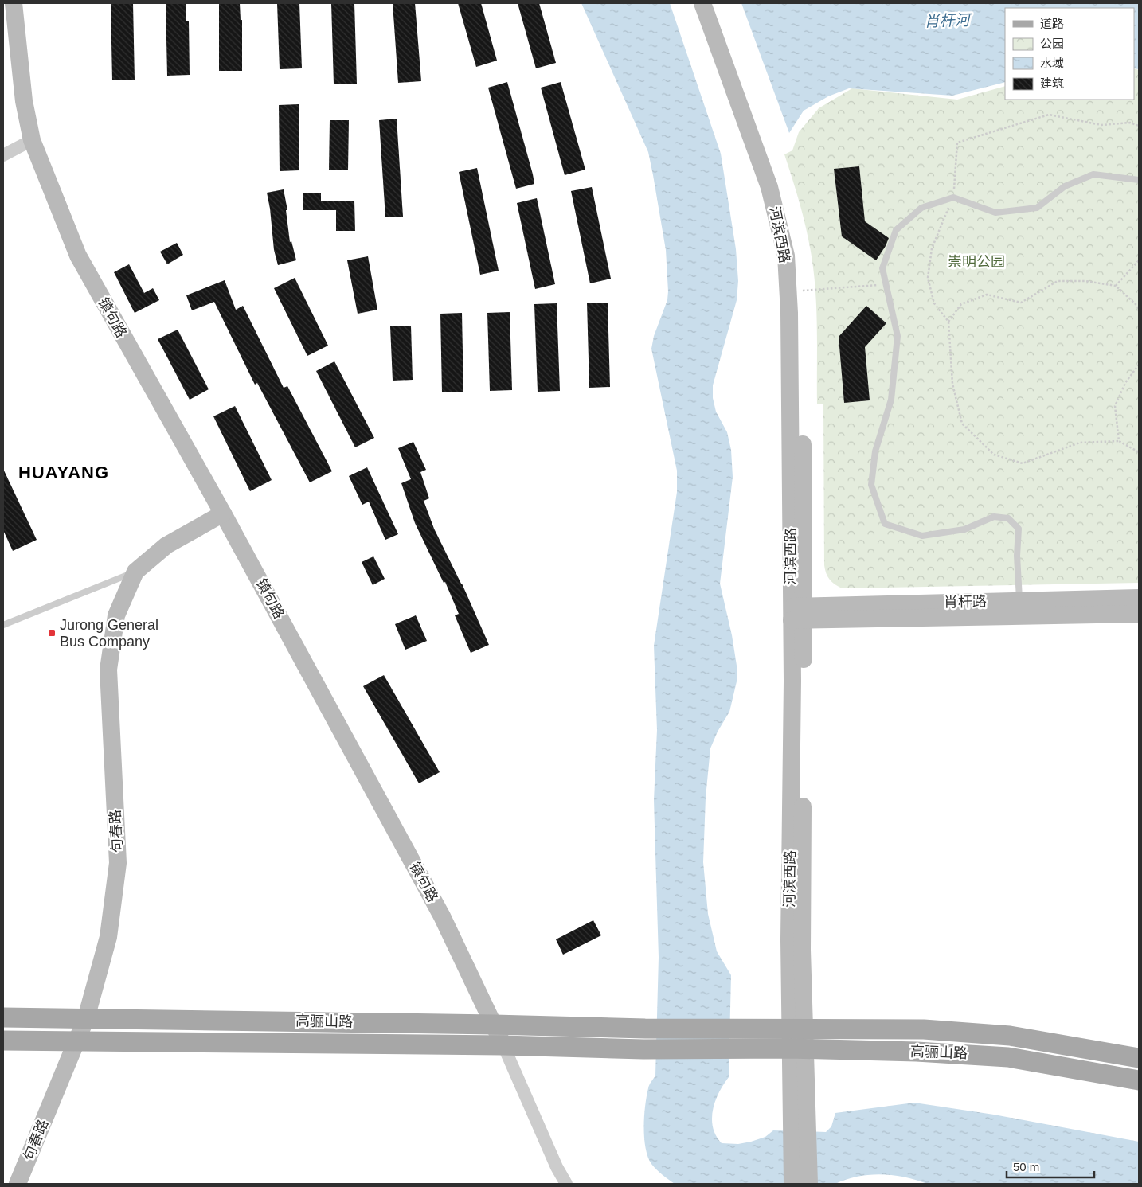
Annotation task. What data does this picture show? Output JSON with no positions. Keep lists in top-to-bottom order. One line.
{"streets":{"main road":["高骊山路"],"street":["河滨西路","镇句路","肖杆路","句春路"]},"crossings":[["河滨西路","肖杆路"],["河滨西路","高骊山路"],["镇句路","句春路"],["镇句路","高骊山路"],["句春路","高骊山路"]],"districts":["HUAYANG"],"water":["肖杆河"],"parks":["崇明公园"],"places":{"transit":["Jurong General Bus Company"]},"legend":["道路","公园","水域","建筑"],"scale_bar":"50 m"}
